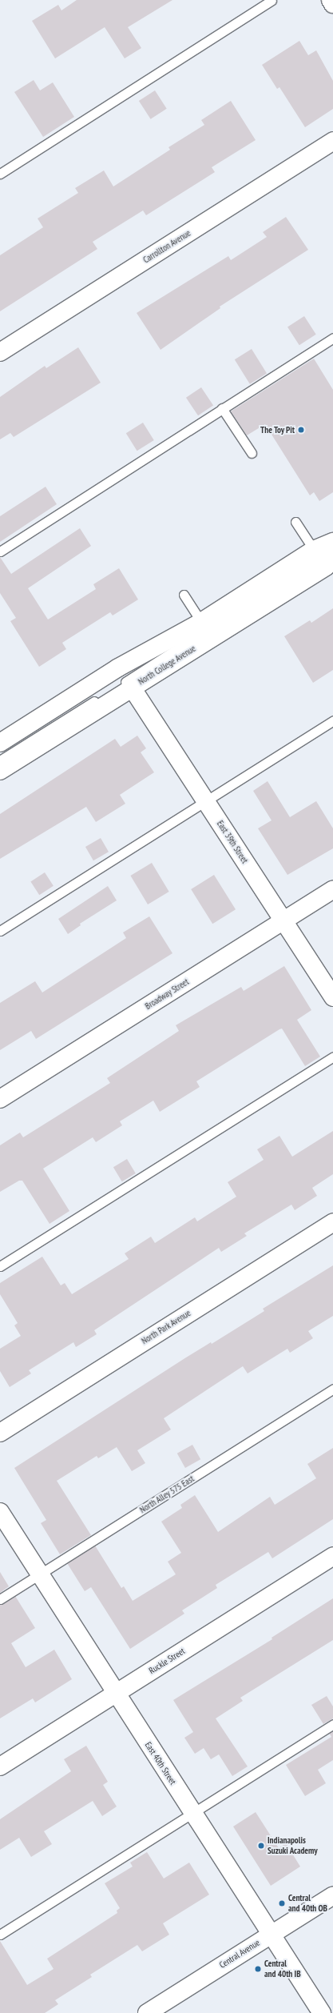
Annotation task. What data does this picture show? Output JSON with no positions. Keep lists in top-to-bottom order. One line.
{"streets":{"street":["Carrollton Avenue","North College Avenue","East 39th Street","Broadway Street","North Park Avenue","Ruckle Street","East 40th Street","Central Avenue"],"lane":["North Alley 575 East"]},"crossings":[["North College Avenue","East 39th Street"],["East 39th Street","Broadway Street"],["North Alley 575 East","East 40th Street"],["Ruckle Street","East 40th Street"],["East 40th Street","Central Avenue"]],"places":["The Toy Pit","Indianapolis Suzuki Academy","Central and 40th OB","Central and 40th IB"]}
